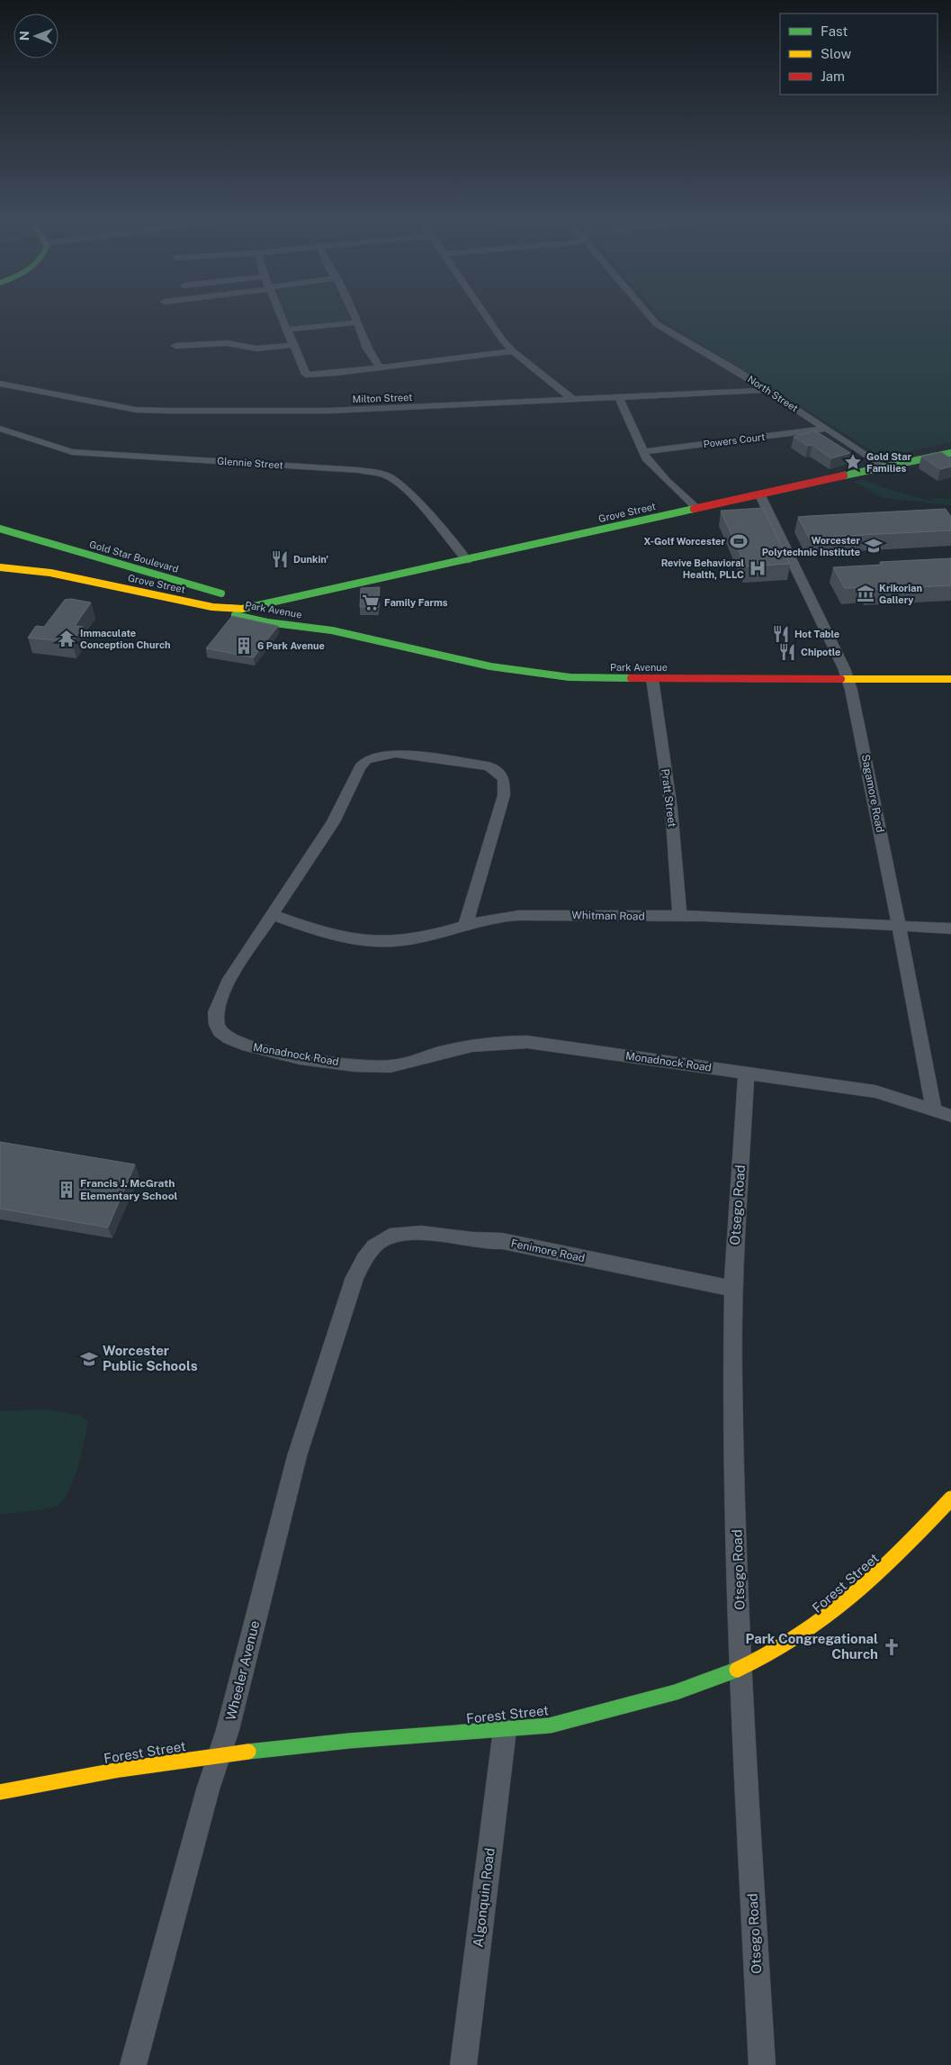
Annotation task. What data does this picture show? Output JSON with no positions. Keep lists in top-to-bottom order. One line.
{"streets":{"main road":["Grove Street","Gold Star Boulevard","Park Avenue","Forest Street"],"street":["North Street","Milton Street","Powers Court","Glennie Street","Sagamore Road","Pratt Street","Whitman Road","Monadnock Road","Otsego Road","Fenimore Road","Wheeler Avenue","Algonquin Road"]},"crossings":[["North Street","Milton Street"],["North Street","Powers Court"],["North Street","Grove Street"],["Glennie Street","Grove Street"],["Grove Street","Gold Star Boulevard"],["Grove Street","Park Avenue"],["Grove Street","Sagamore Road"],["Gold Star Boulevard","Park Avenue"],["Park Avenue","Sagamore Road"],["Park Avenue","Pratt Street"],["Sagamore Road","Whitman Road"],["Sagamore Road","Monadnock Road"],["Pratt Street","Whitman Road"],["Whitman Road","Monadnock Road"],["Monadnock Road","Otsego Road"],["Otsego Road","Fenimore Road"],["Otsego Road","Forest Street"],["Fenimore Road","Wheeler Avenue"],["Forest Street","Wheeler Avenue"],["Forest Street","Algonquin Road"]],"places":{"place":["Gold Star Families"],"sports":["X-Golf Worcester"],"school or university":["Worcester Polytechnic Institute","Worcester Public Schools"],"restaurant":["Dunkin'","Hot Table","Chipotle"],"hospital":["Revive Behavioral Health, PLLC"],"museum":["Krikorian Gallery"],"supermarket":["Family Farms"],"temple":["Immaculate Conception Church"],"building":["6 Park Avenue","Francis J. McGrath Elementary School"],"church":["Park Congregational Church"]},"legend":["Fast","Slow","Jam"],"north":"left"}
